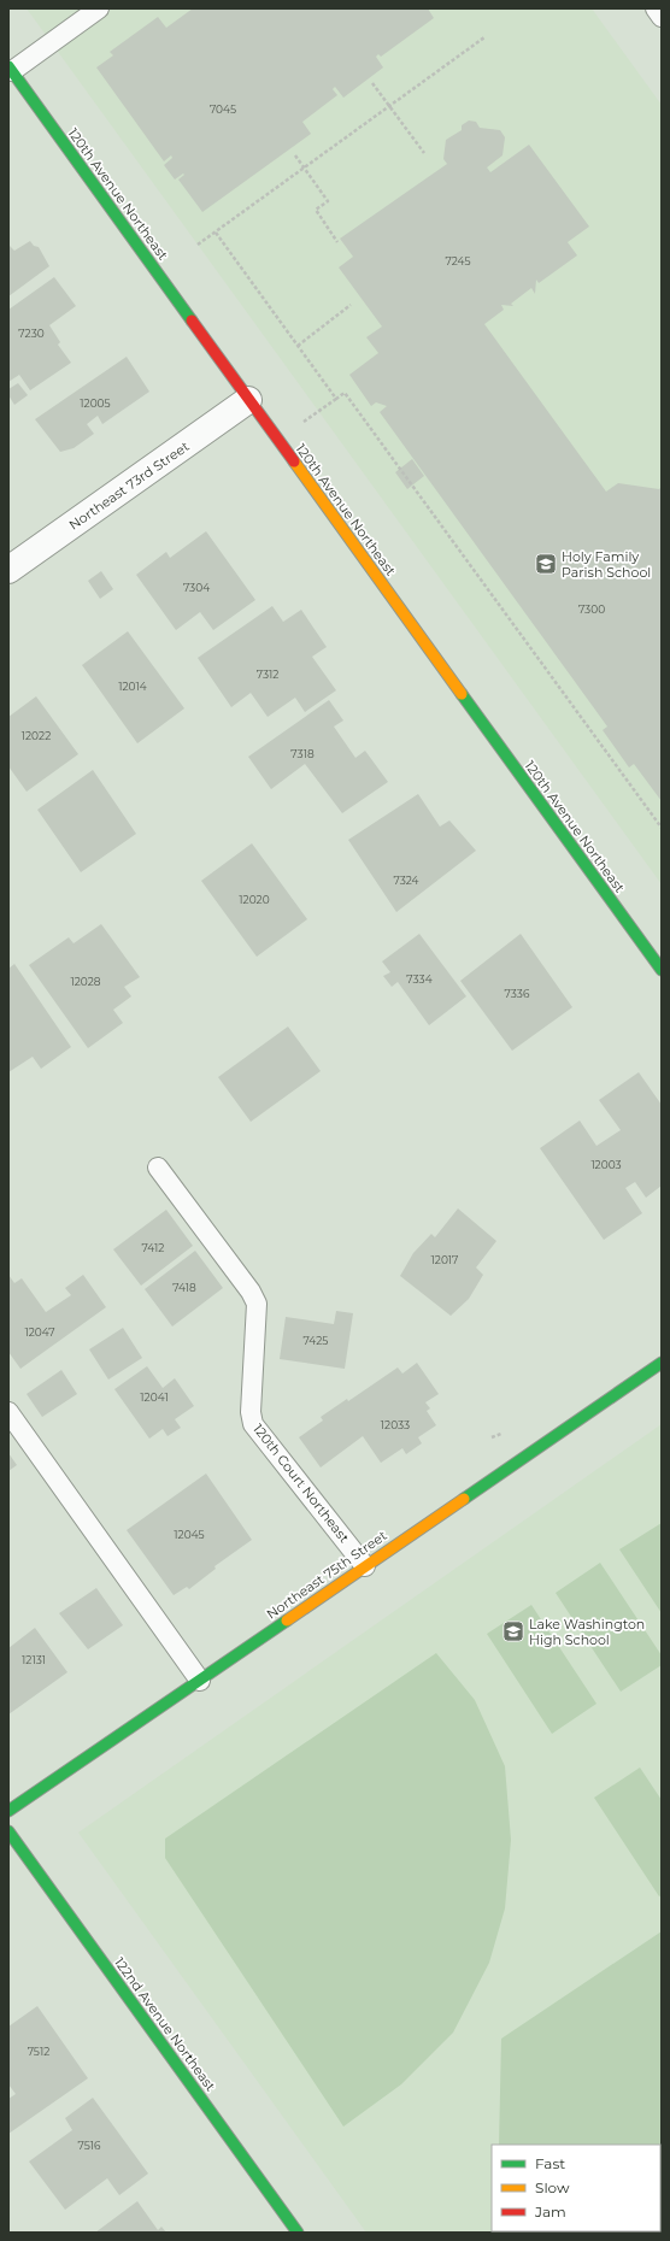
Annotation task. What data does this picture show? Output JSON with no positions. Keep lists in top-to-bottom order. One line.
{"streets":{"street":["120th Avenue Northeast","Northeast 73rd Street","Northeast 75th Street","122nd Avenue Northeast"],"lane":["120th Court Northeast"]},"crossings":[["120th Avenue Northeast","Northeast 73rd Street"],["120th Court Northeast","Northeast 75th Street"]],"places":{"school or university":["Holy Family Parish School","Lake Washington High School"]},"house_numbers":["7045","7245","7230","12005","7304","7300","7312","12014","12022","7318","7324","12020","7334","12028","7336","12003","7412","12017","7418","12047","7425","12041","12033","12045","12131","7512","7516"],"legend":["Fast","Slow","Jam"]}
